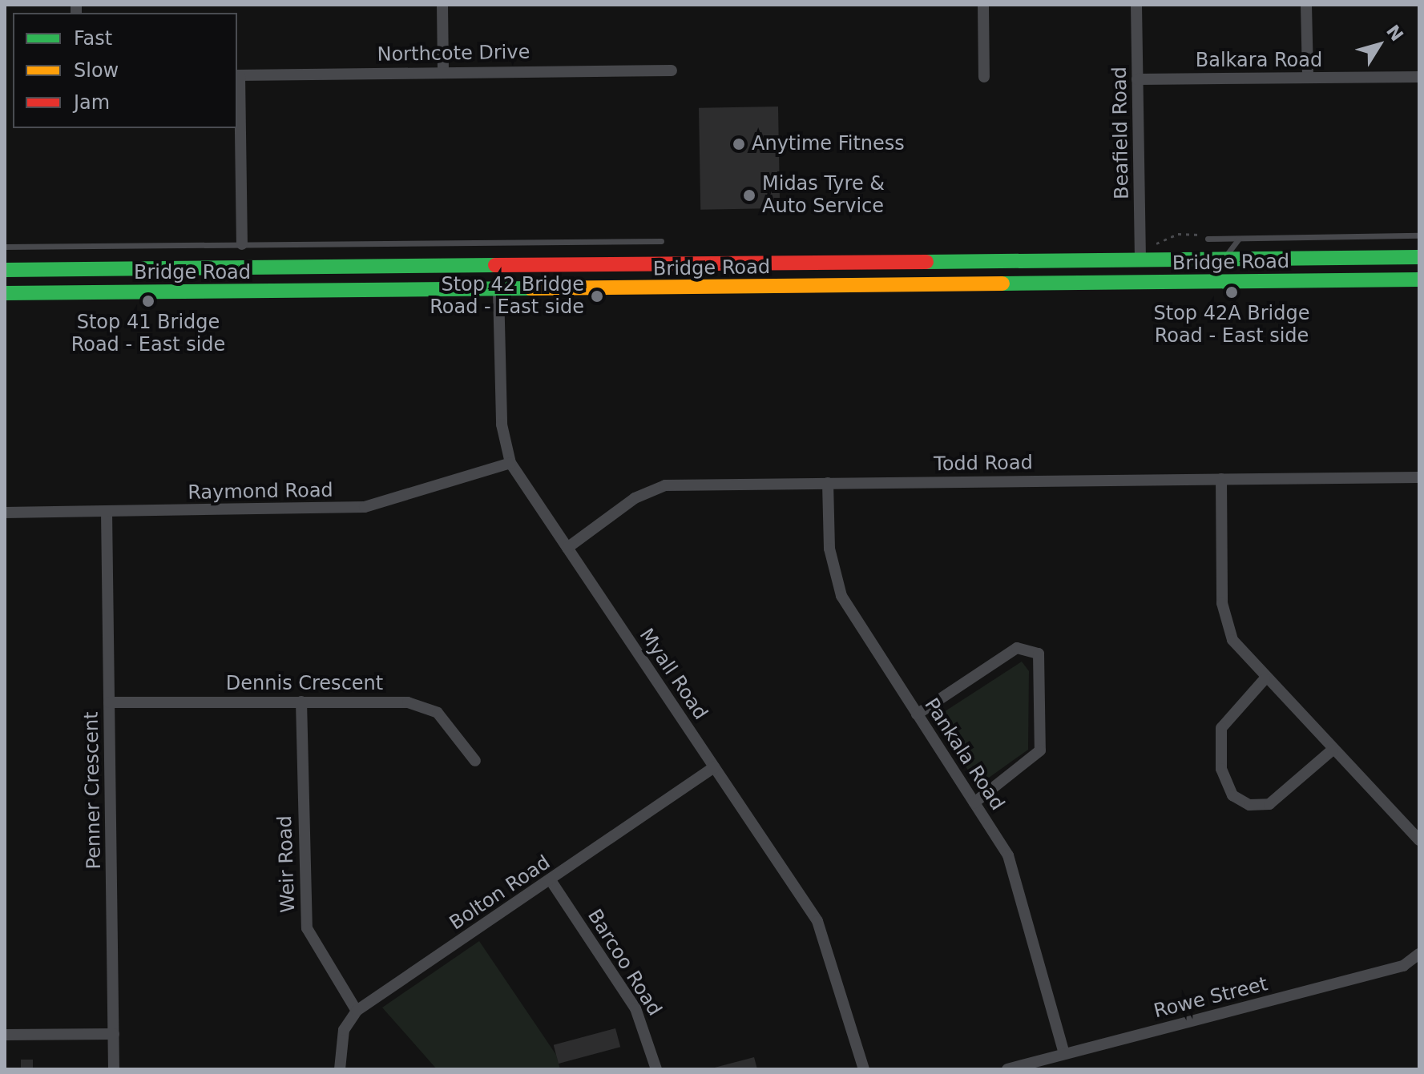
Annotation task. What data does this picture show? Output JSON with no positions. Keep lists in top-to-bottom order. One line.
{"streets":{"main road":["Bridge Road"],"street":["Northcote Drive","Balkara Road","Beafield Road","Todd Road","Raymond Road","Myall Road","Dennis Crescent","Pankala Road","Penner Crescent","Weir Road","Bolton Road","Barcoo Road","Rowe Street"]},"crossings":[["Balkara Road","Beafield Road"],["Beafield Road","Bridge Road"],["Bridge Road","Myall Road"],["Todd Road","Myall Road"],["Todd Road","Pankala Road"],["Raymond Road","Myall Road"],["Raymond Road","Penner Crescent"],["Myall Road","Bolton Road"],["Dennis Crescent","Penner Crescent"],["Dennis Crescent","Weir Road"],["Pankala Road","Rowe Street"],["Weir Road","Bolton Road"],["Bolton Road","Barcoo Road"]],"places":["Anytime Fitness","Midas Tyre & Auto Service","Stop 42A Bridge Road - East side","Stop 42 Bridge Road - East side","Stop 41 Bridge Road - East side"],"legend":["Fast","Slow","Jam"],"north":"top right"}
